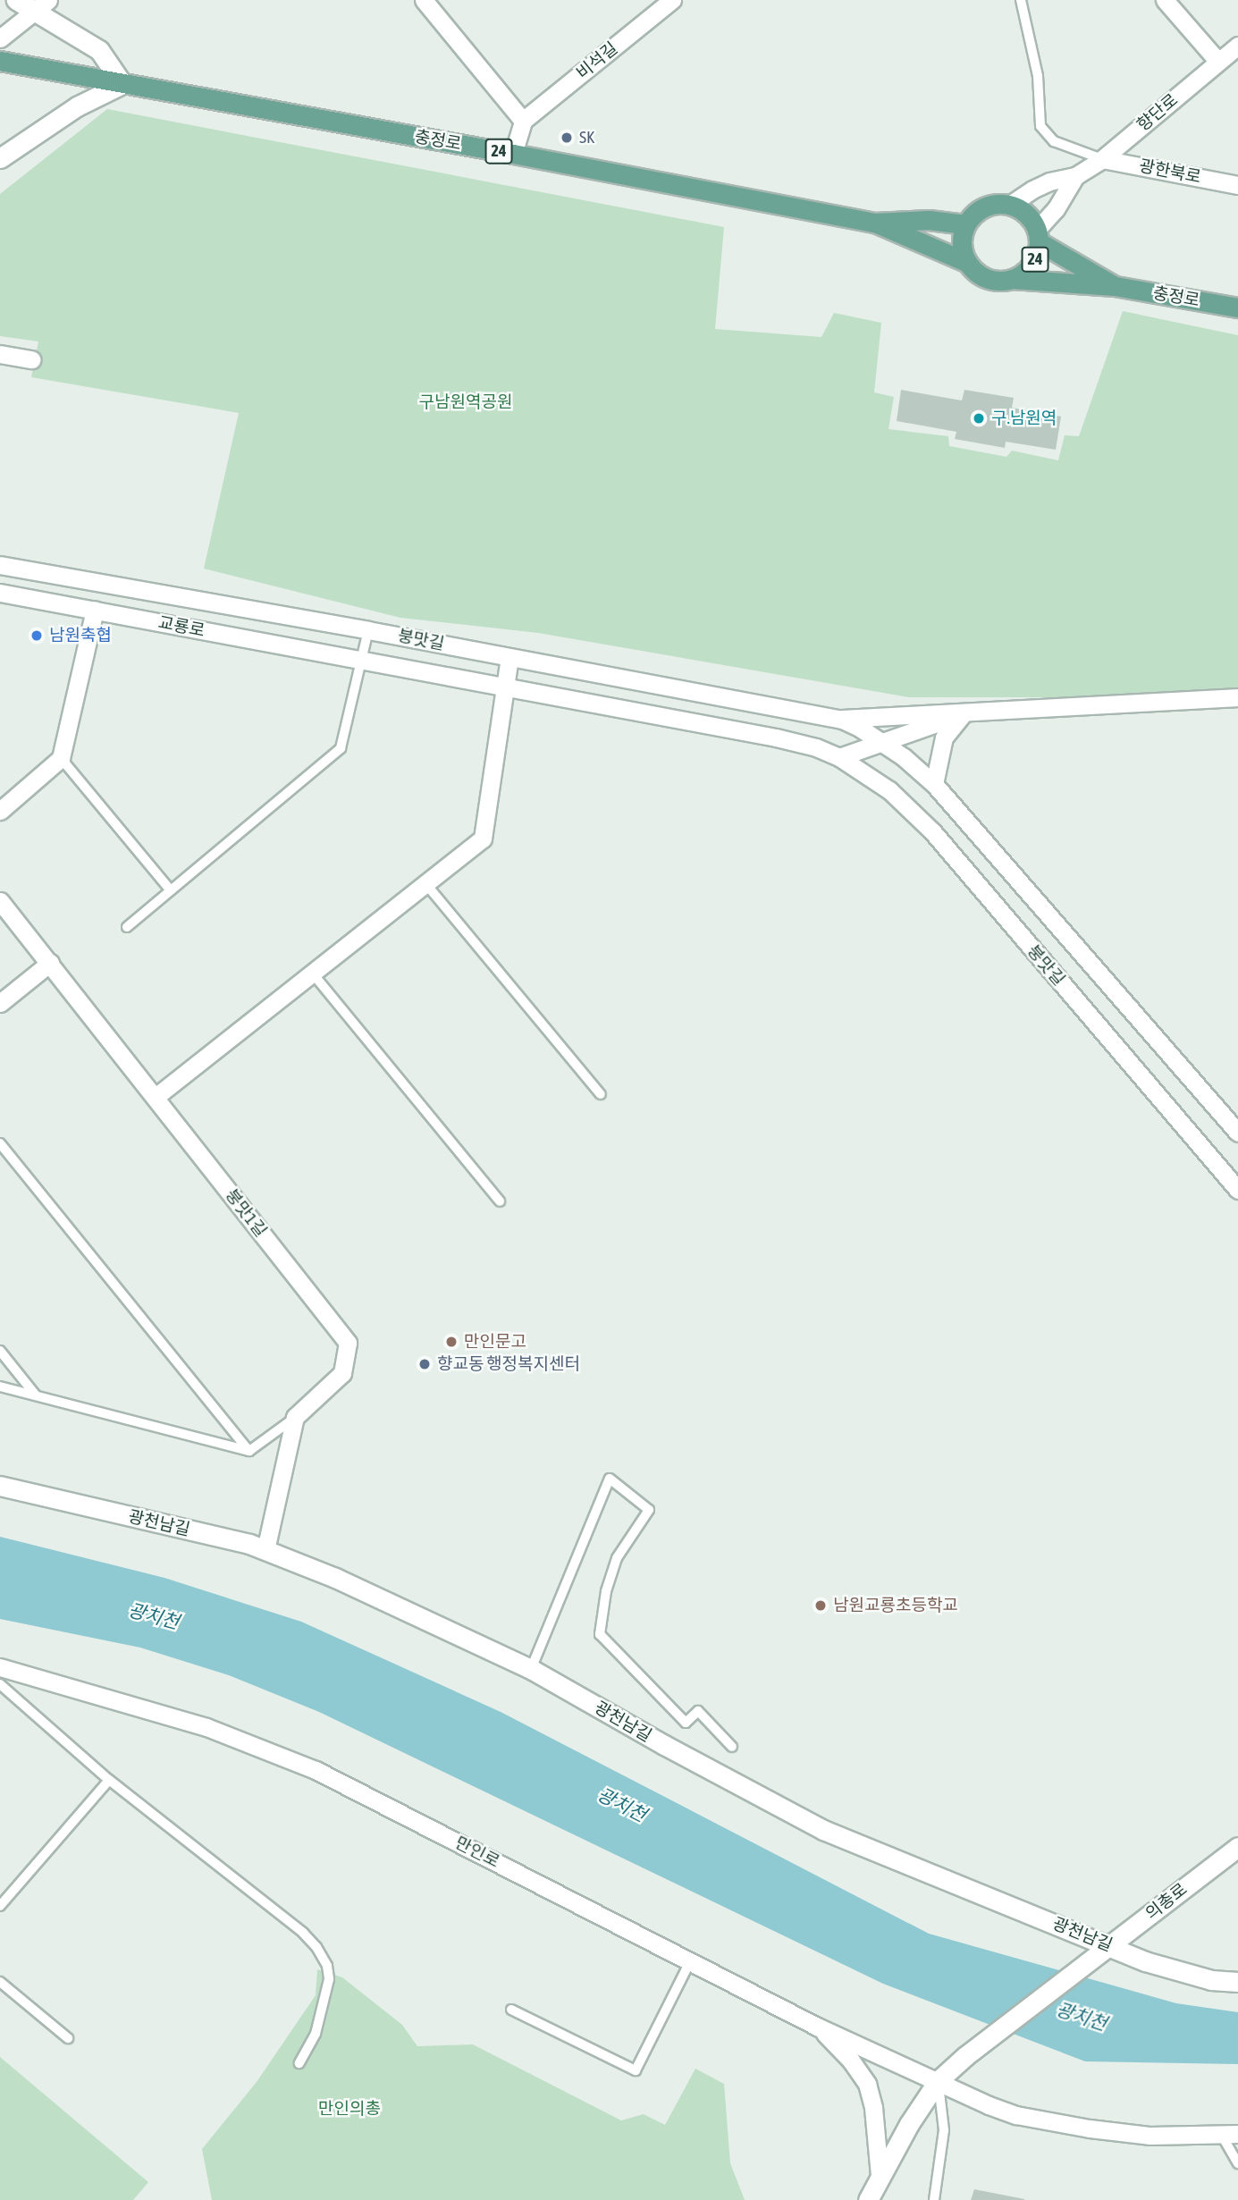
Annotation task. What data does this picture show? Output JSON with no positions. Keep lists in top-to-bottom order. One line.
{"streets":{"main road":["충정로","24"],"street":["비석길","향단로","광한북로","교룡로","붕맛길","붕맛1길","광천남길","만인로","의총로"]},"crossings":[["향단로","충정로"],["향단로","24"],["향단로","광한북로"],["충정로","24"],["교룡로","붕맛길"],["광천남길","의총로"],["만인로","의총로"]],"water":["광치천"],"parks":["구남원역공원","만인의총"],"places":["SK","구.남원역","남원축협","만인문고","향교동 행정복지센터","남원교룡초등학교"]}
